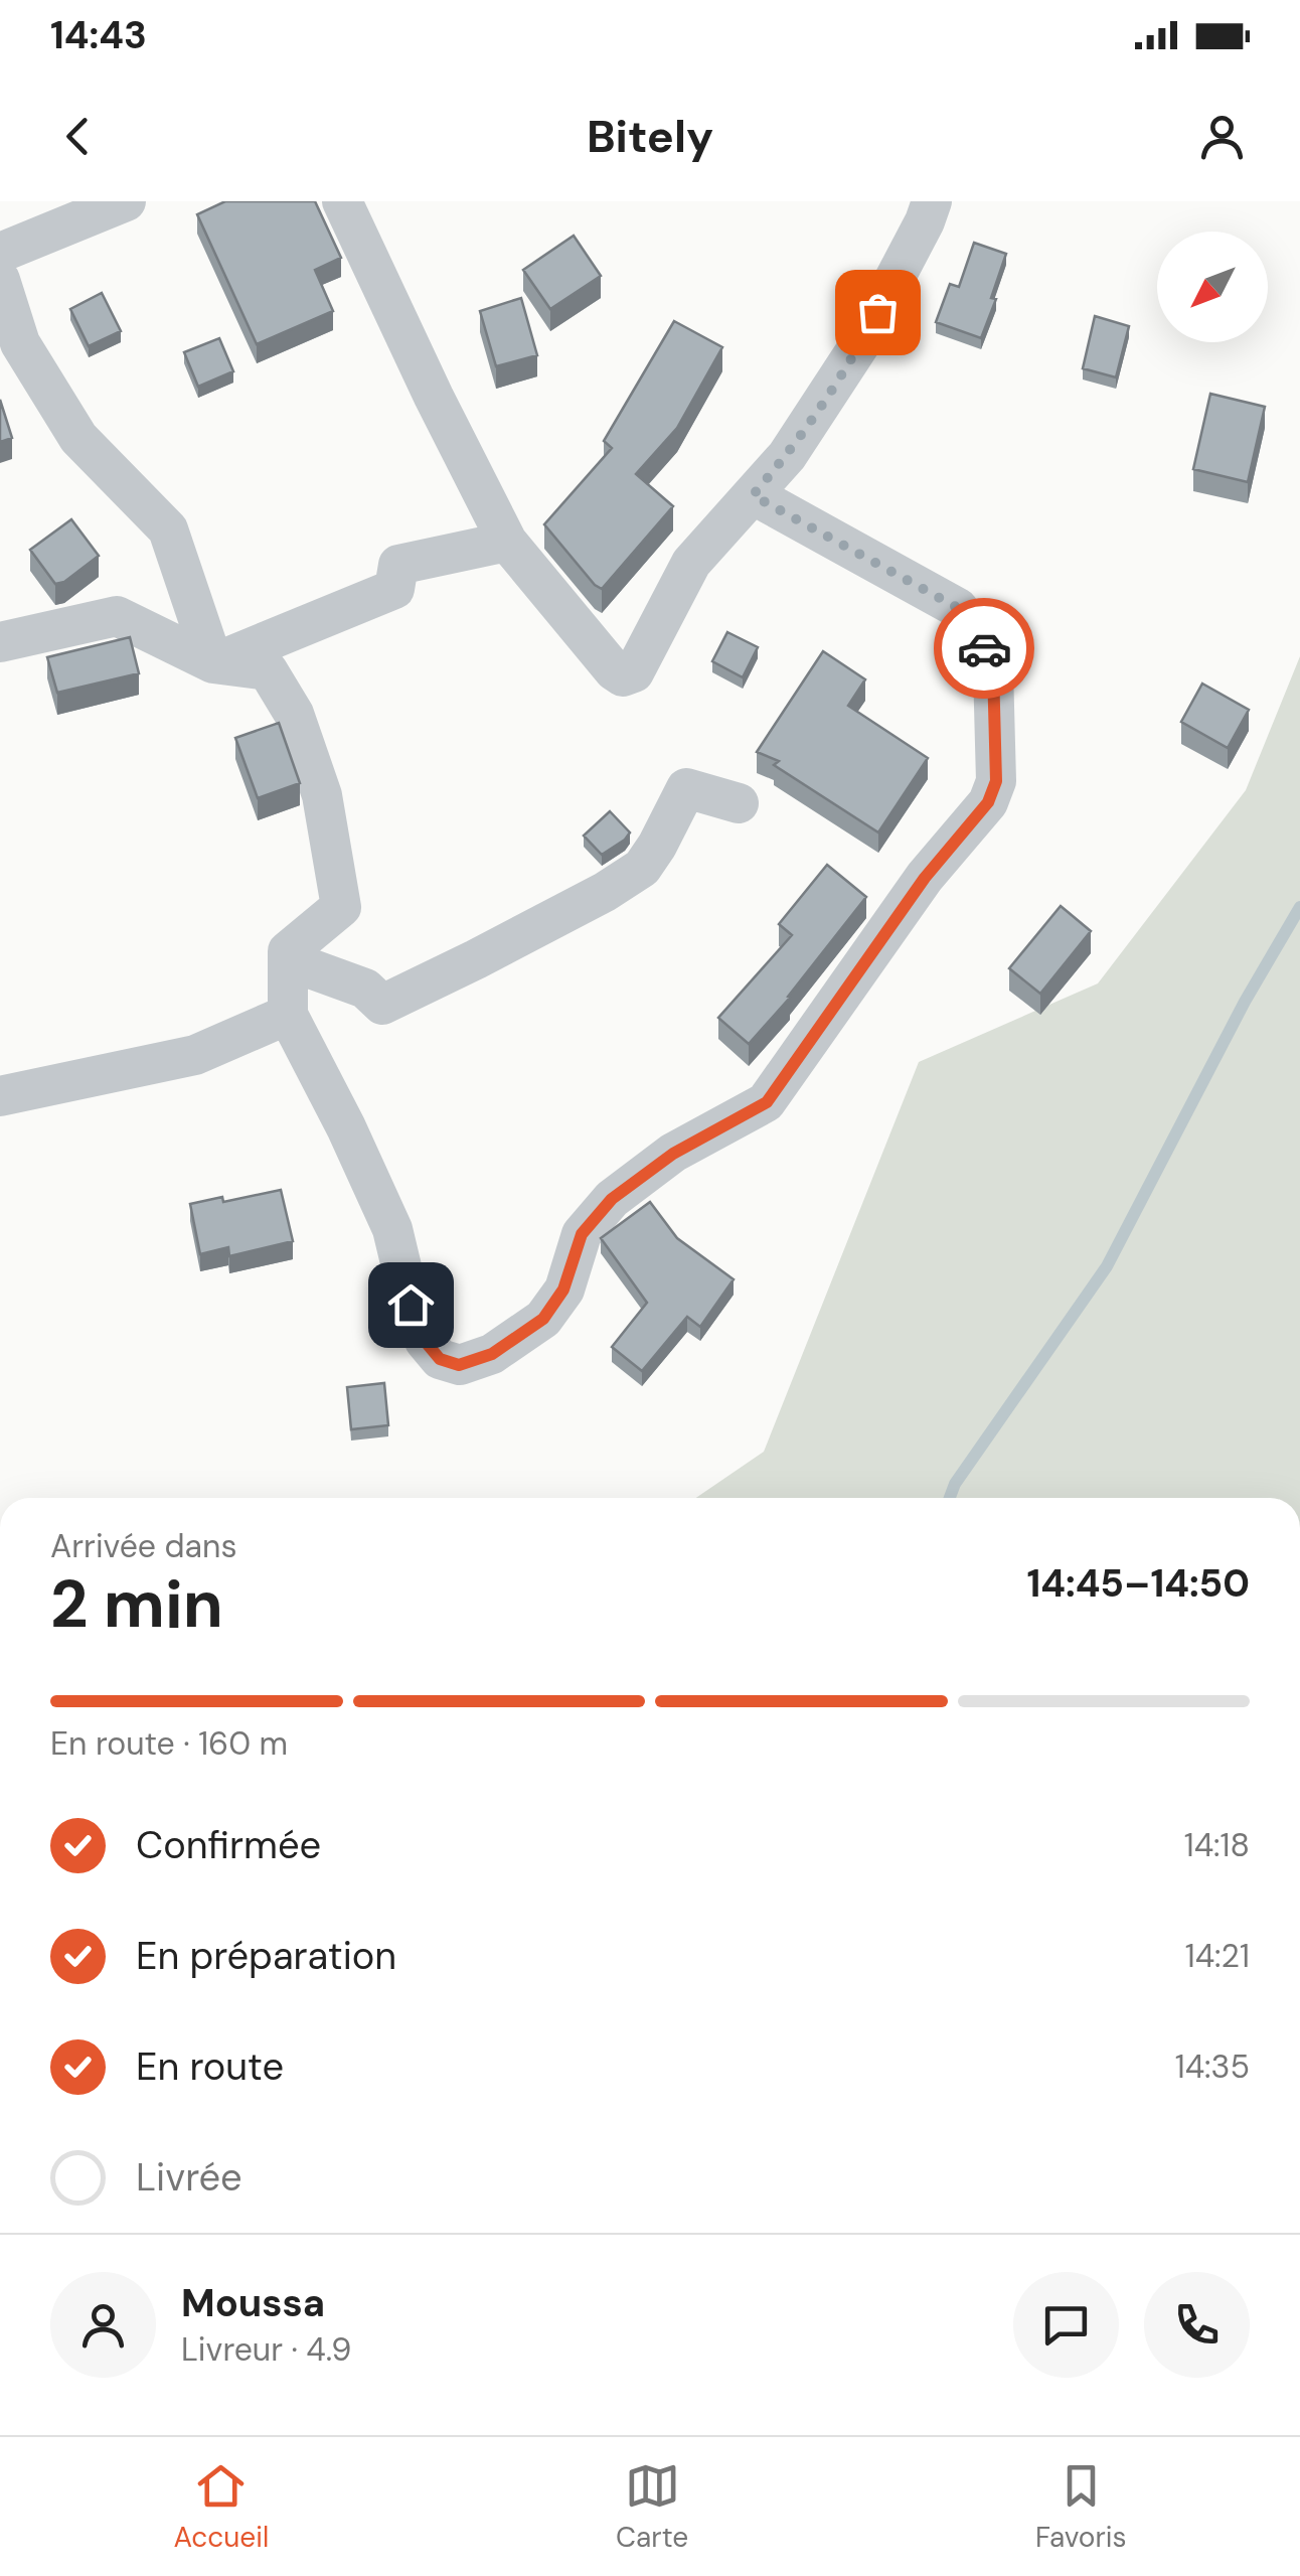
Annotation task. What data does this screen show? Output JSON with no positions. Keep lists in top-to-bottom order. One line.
{"north":"bottom left","page":{"status":"14:43","header":"Bitely","heading":["2 min","Arrivée dans","14:45–14:50"],"panel":["Moussa","Livreur · 4.9"],"bar":"En route · 160 m","list":[["Confirmée","14:18"],["En préparation","14:21"],["En route","14:35"],"Livrée"],"tabs":["Accueil","Carte","Favoris"]}}
